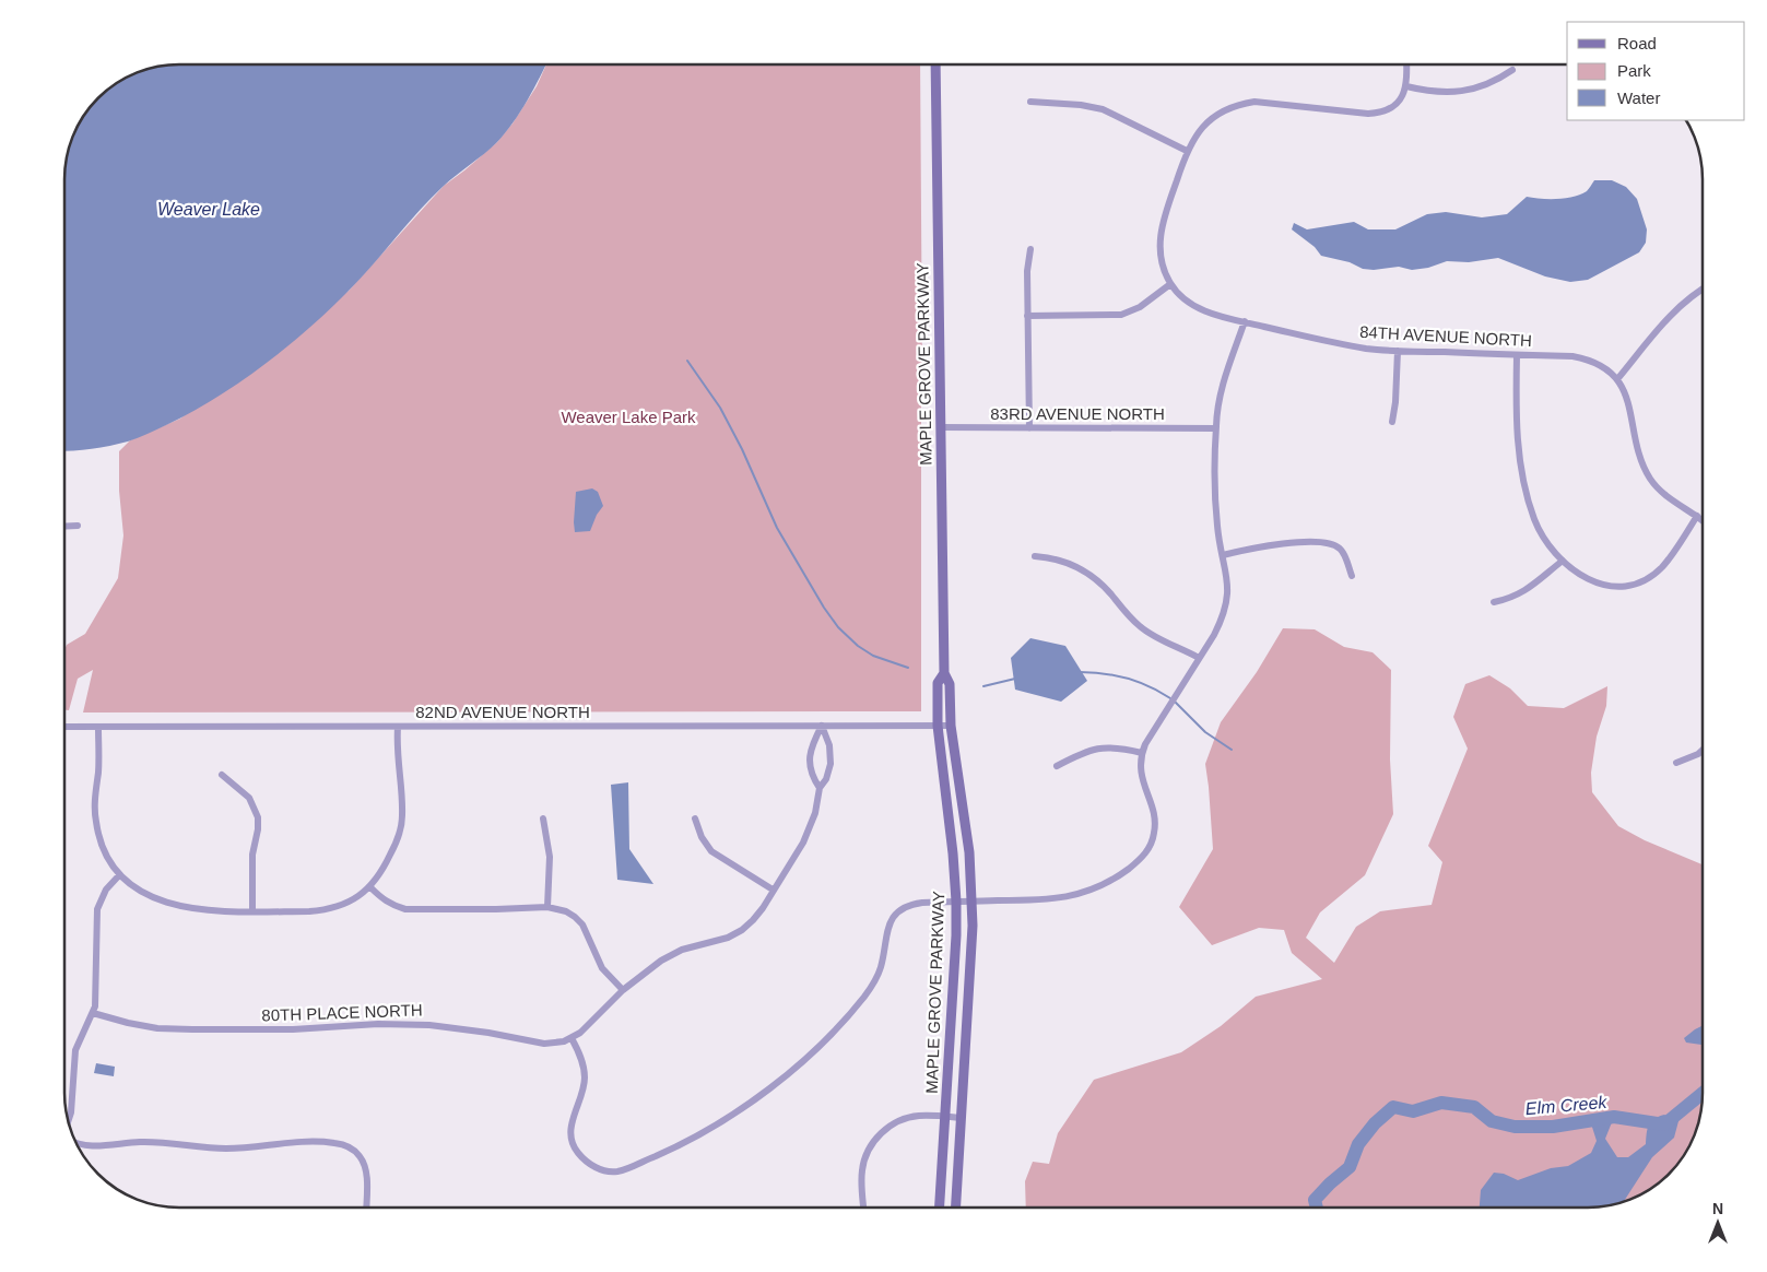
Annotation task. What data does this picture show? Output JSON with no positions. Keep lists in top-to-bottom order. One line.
{"streets":{"main road":["MAPLE GROVE PARKWAY"],"street":["84TH AVENUE NORTH","83RD AVENUE NORTH","82ND AVENUE NORTH","80TH PLACE NORTH"]},"crossings":[["MAPLE GROVE PARKWAY","83RD AVENUE NORTH"],["MAPLE GROVE PARKWAY","82ND AVENUE NORTH"]],"water":["Weaver Lake","Elm Creek"],"parks":["Weaver Lake Park"],"legend":["Road","Park","Water"],"north":"top"}
